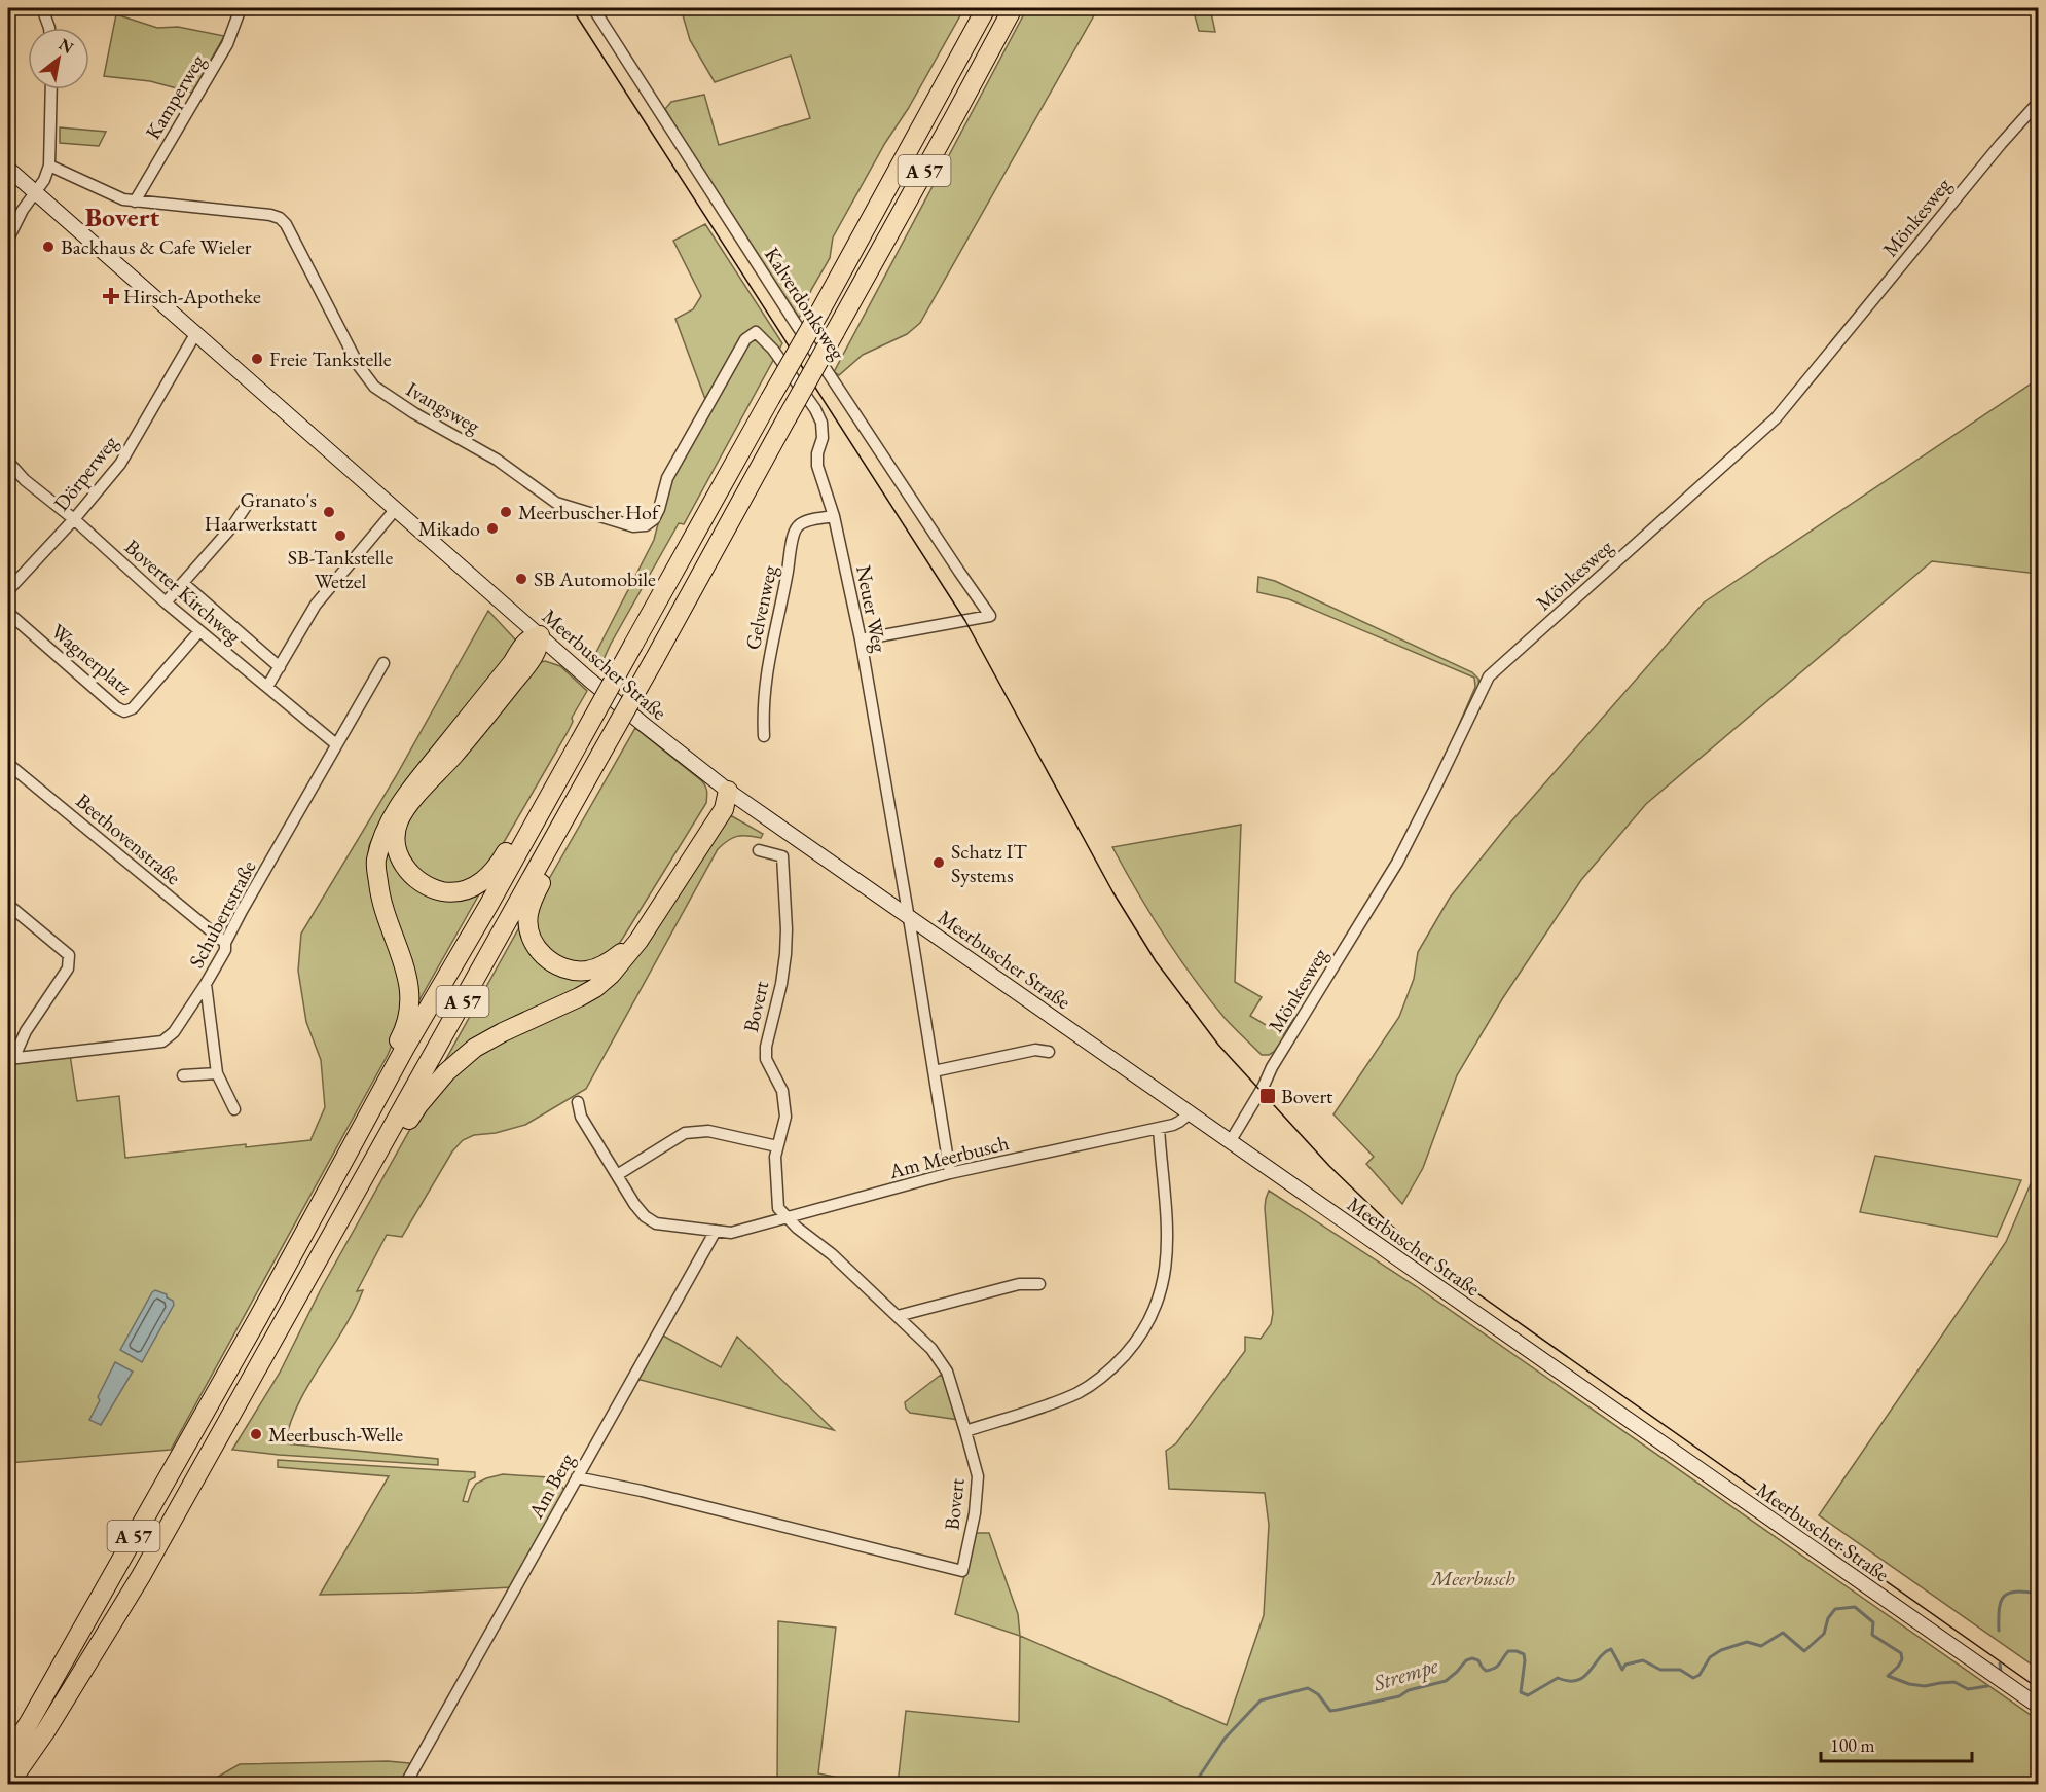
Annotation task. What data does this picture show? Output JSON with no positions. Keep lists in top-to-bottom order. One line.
{"streets":{"highway":["A 57"],"main road":["Meerbuscher Straße"],"street":["Kamperweg","Mönkesweg","Kalverdonksweg","Ivangsweg","Dörperweg","Boverter Kirchweg","Gelvenweg","Neuer Weg","Wagnerplatz","Beethovenstraße","Schubertstraße","Bovert","Am Meerbusch","Am Berg"]},"crossings":[["Kamperweg","Ivangsweg"],["Mönkesweg","Meerbuscher Straße"],["Kalverdonksweg","Neuer Weg"],["Ivangsweg","Neuer Weg"],["Dörperweg","Boverter Kirchweg"],["Dörperweg","Meerbuscher Straße"],["Boverter Kirchweg","Wagnerplatz"],["Boverter Kirchweg","Schubertstraße"],["Gelvenweg","Neuer Weg"],["Neuer Weg","Meerbuscher Straße"],["Neuer Weg","Am Meerbusch"],["Meerbuscher Straße","Am Meerbusch"],["Beethovenstraße","Schubertstraße"],["Bovert","Am Meerbusch"],["Bovert","Am Berg"],["Am Meerbusch","Am Berg"]],"districts":["Bovert"],"water":["Strempe"],"parks":["Meerbusch"],"places":{"other":["Backhaus & Cafe Wieler","Freie Tankstelle","Granato's Haarwerkstatt","Meerbuscher Hof","Mikado","SB-Tankstelle Wetzel","SB Automobile","Schatz IT Systems","Meerbusch-Welle"],"health":["Hirsch-Apotheke"],"transit":["Bovert"]},"scale_bar":"100 m","north":"top right"}
